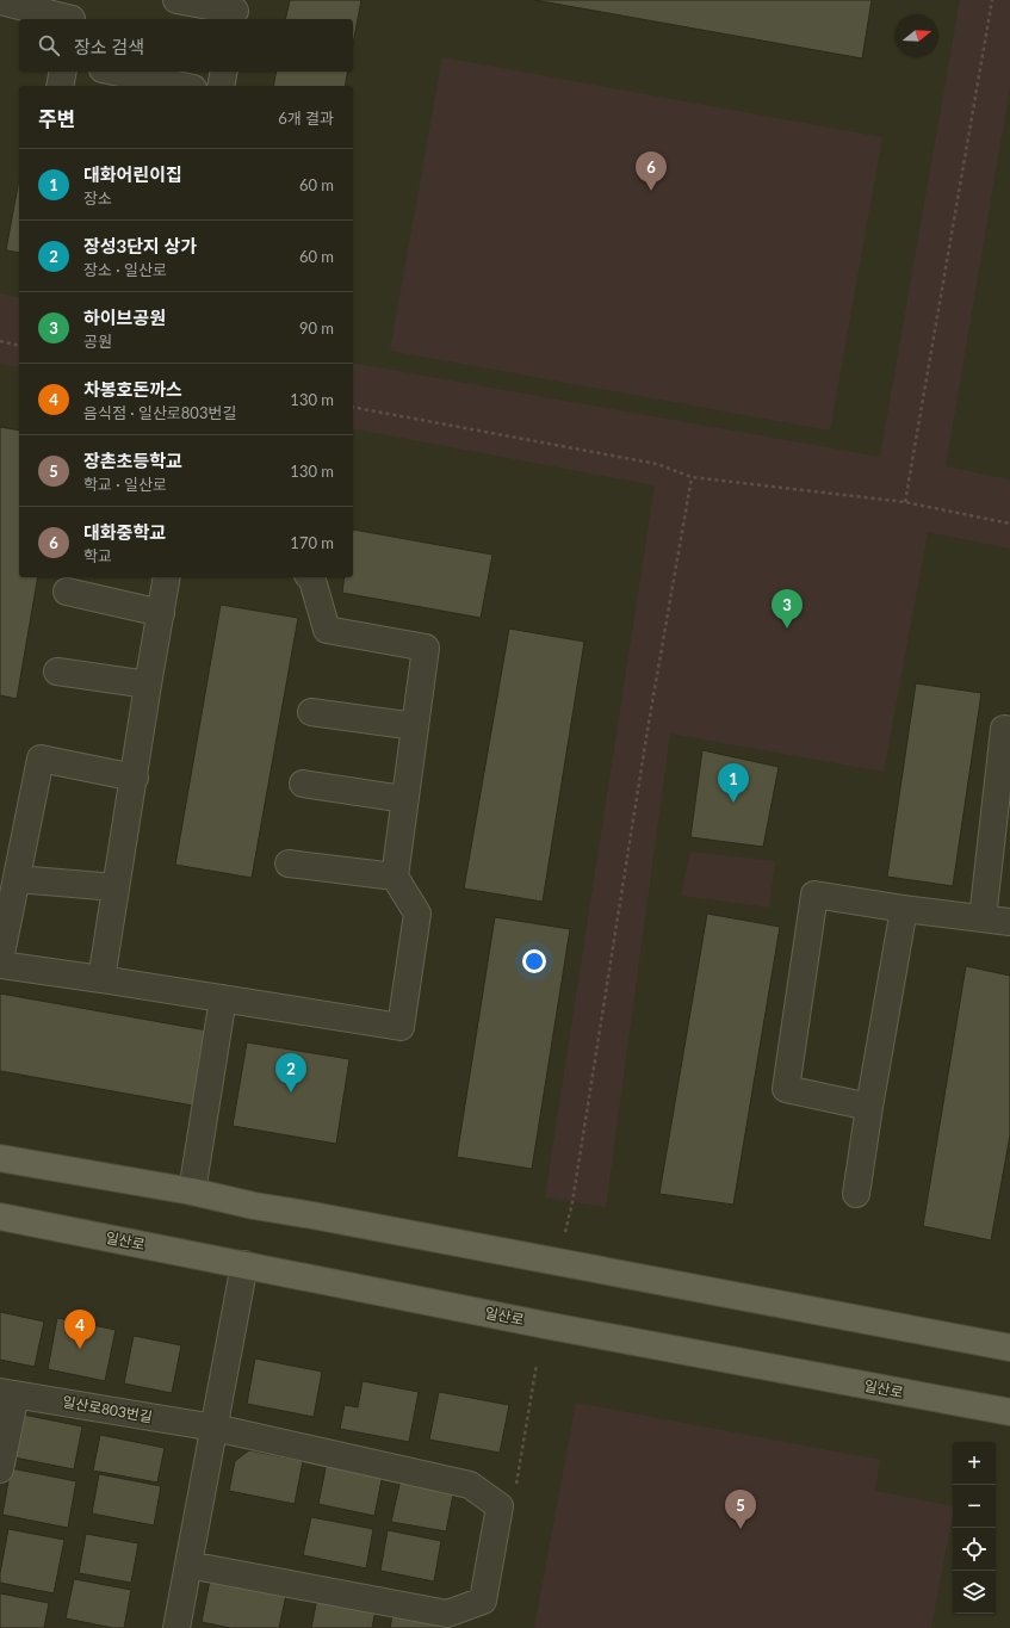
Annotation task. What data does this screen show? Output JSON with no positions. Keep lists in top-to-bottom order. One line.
{"streets":{"main road":["일산로"],"street":["일산로803번길"]},"north":"right","page":{"search":"장소 검색","heading":["주변","6개 결과"],"list":[{"mark":"1","name":"대화어린이집","note":"장소","value":"60 m"},{"mark":"2","name":"장성3단지 상가","note":"장소 · 일산로","value":"60 m"},{"mark":"3","name":"하이브공원","note":"공원","value":"90 m"},{"mark":"4","name":"차봉호돈까스","note":"음식점 · 일산로803번길","value":"130 m"},{"mark":"5","name":"장촌초등학교","note":"학교 · 일산로","value":"130 m"},{"mark":"6","name":"대화중학교","note":"학교","value":"170 m"}],"pins":["6","3","1","2","4","5"],"map_buttons":["+","−"]}}
